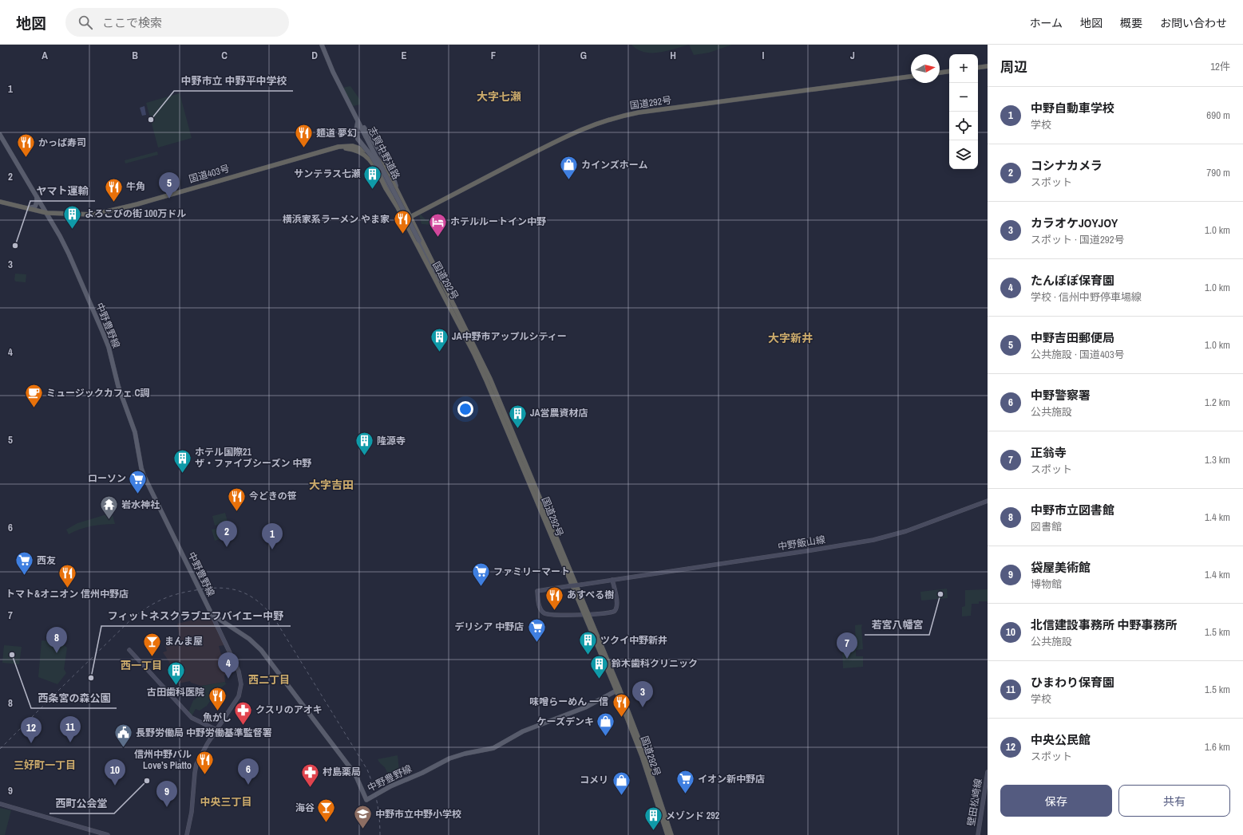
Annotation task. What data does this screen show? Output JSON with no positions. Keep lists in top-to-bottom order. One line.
{"streets":{"highway":["国道292号","国道403号"],"main road":["志賀中野道路","中野豊野線","中野飯山線","壁田松崎線"]},"crossings":[["国道292号","志賀中野道路"],["国道292号","国道403号"],["国道292号","中野豊野線"],["国道292号","中野飯山線"],["国道403号","中野豊野線"]],"districts":["大字七瀬","大字新井","大字吉田","西一丁目","西二丁目","三好町一丁目","中央三丁目"],"places":{"other":["中野市立 中野平中学校","ヤマト運輸","若宮八幡宮","西条宮の森公園","フィットネスクラブエフバイエー中野","西町公会堂"],"restaurant":["麺道 夢幻","かっぱ寿司","牛角","横浜家系ラーメン やま家","今どきの笹","トマト&オニオン 信州中野店","あすぺる樹","魚がし","味噌らーめん 一信","信州中野バル Love’s Piatto"],"shop":["カインズホーム","ケーズデンキ","コメリ"],"building":["サンテラス七瀬","よろこびの街 100万ドル","JA中野市アップルシティー","JA営農資材店","隆源寺","ホテル国際21 ザ・ファイブシーズン 中野","ツクイ中野新井","鈴木歯科クリニック","古田歯科医院","メゾンド 292"],"hotel":["ホテルルートイン中野"],"cafe":["ミュージックカフェ C調"],"supermarket":["ローソン","西友","ファミリーマート","デリシア 中野店","イオン新中野店"],"temple":["岩水神社"],"bar":["まんま屋","海谷"],"pharmacy":["クスリのアオキ","村島薬局"],"public building":["長野労働局 中野労働基準監督署"],"school or university":["中野市立中野小学校"]},"north":"right","page":{"header":"地図","search":"ここで検索","nav":["ホーム","地図","概要","お問い合わせ"],"heading":["周辺","12件"],"map_buttons":["+","−"],"list":[{"mark":"1","name":"中野自動車学校","note":"学校","value":"690 m"},{"mark":"2","name":"コシナカメラ","note":"スポット","value":"790 m"},{"mark":"3","name":"カラオケJOYJOY","note":"スポット · 国道292号","value":"1.0 km"},{"mark":"4","name":"たんぽぽ保育園","note":"学校 · 信州中野停車場線","value":"1.0 km"},{"mark":"5","name":"中野吉田郵便局","note":"公共施設 · 国道403号","value":"1.0 km"},{"mark":"6","name":"中野警察署","note":"公共施設","value":"1.2 km"},{"mark":"7","name":"正翁寺","note":"スポット","value":"1.3 km"},{"mark":"8","name":"中野市立図書館","note":"図書館","value":"1.4 km"},{"mark":"9","name":"袋屋美術館","note":"博物館","value":"1.4 km"},{"mark":"10","name":"北信建設事務所 中野事務所","note":"公共施設","value":"1.5 km"},{"mark":"11","name":"ひまわり保育園","note":"学校","value":"1.5 km"},{"mark":"12","name":"中央公民館","note":"スポット","value":"1.6 km"}],"pins":["5","2","1","8","7","4","3","11","12","6","10","9"],"buttons":["保存","共有"]},"grid":{"columns":["A","B","C","D","E","F","G","H","I","J"],"rows":["1","2","3","4","5","6","7","8","9"]}}
